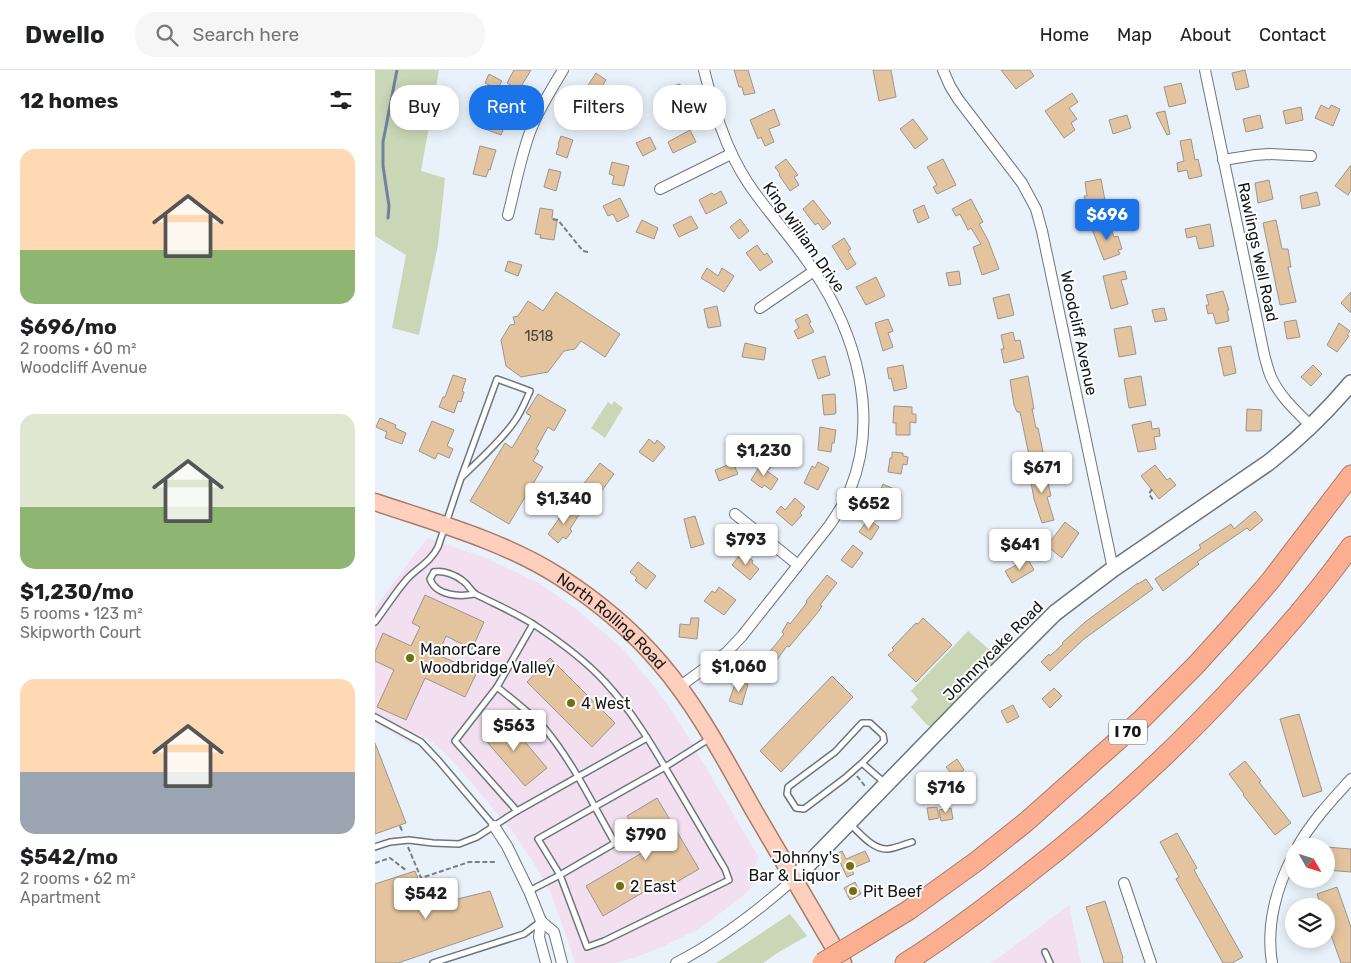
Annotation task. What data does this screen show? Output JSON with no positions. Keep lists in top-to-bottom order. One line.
{"streets":{"highway":["I 70"],"main road":["North Rolling Road"],"street":["King William Drive","Rawlings Well Road","Woodcliff Avenue","Johnnycake Road"]},"crossings":[["King William Drive","North Rolling Road"],["Rawlings Well Road","Johnnycake Road"],["Woodcliff Avenue","Johnnycake Road"],["North Rolling Road","Johnnycake Road"]],"places":["ManorCare Woodbridge Valley","4 West","Johnny's Bar & Liquor","2 East","Pit Beef"],"house_numbers":["1518"],"north":"bottom right","page":{"header":"Dwello","search":"Search here","nav":["Home","Map","About","Contact"],"heading":"12 homes","chip":["Buy","Rent","Filters","New"],"list":[{"name":"$696/mo","note":"2 rooms · 60 m² · Woodcliff Avenue"},{"name":"$1,230/mo","note":"5 rooms · 123 m² · Skipworth Court"},{"name":"$542/mo","note":"2 rooms · 62 m² · Apartment"}],"price":["$696","$1,230","$671","$1,340","$652","$793","$641","$1,060","$563","$716","$790","$542"]}}
